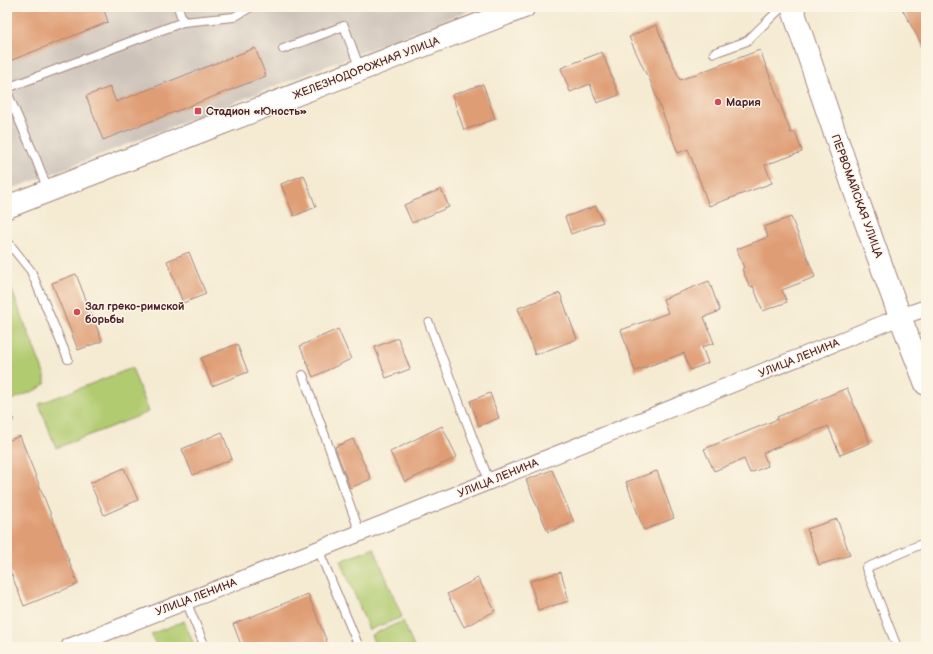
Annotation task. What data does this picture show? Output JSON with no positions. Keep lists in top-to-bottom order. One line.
{"streets":{"main road":["ЖЕЛЕЗНОДОРОЖНАЯ УЛИЦА","ПЕРВОМАЙСКАЯ УЛИЦА"],"street":["УЛИЦА ЛЕНИНА"]},"crossings":[["ПЕРВОМАЙСКАЯ УЛИЦА","УЛИЦА ЛЕНИНА"]],"places":{"other":["Мария","Зал греко-римской борьбы"],"transit":["Стадион «Юность»"]}}
